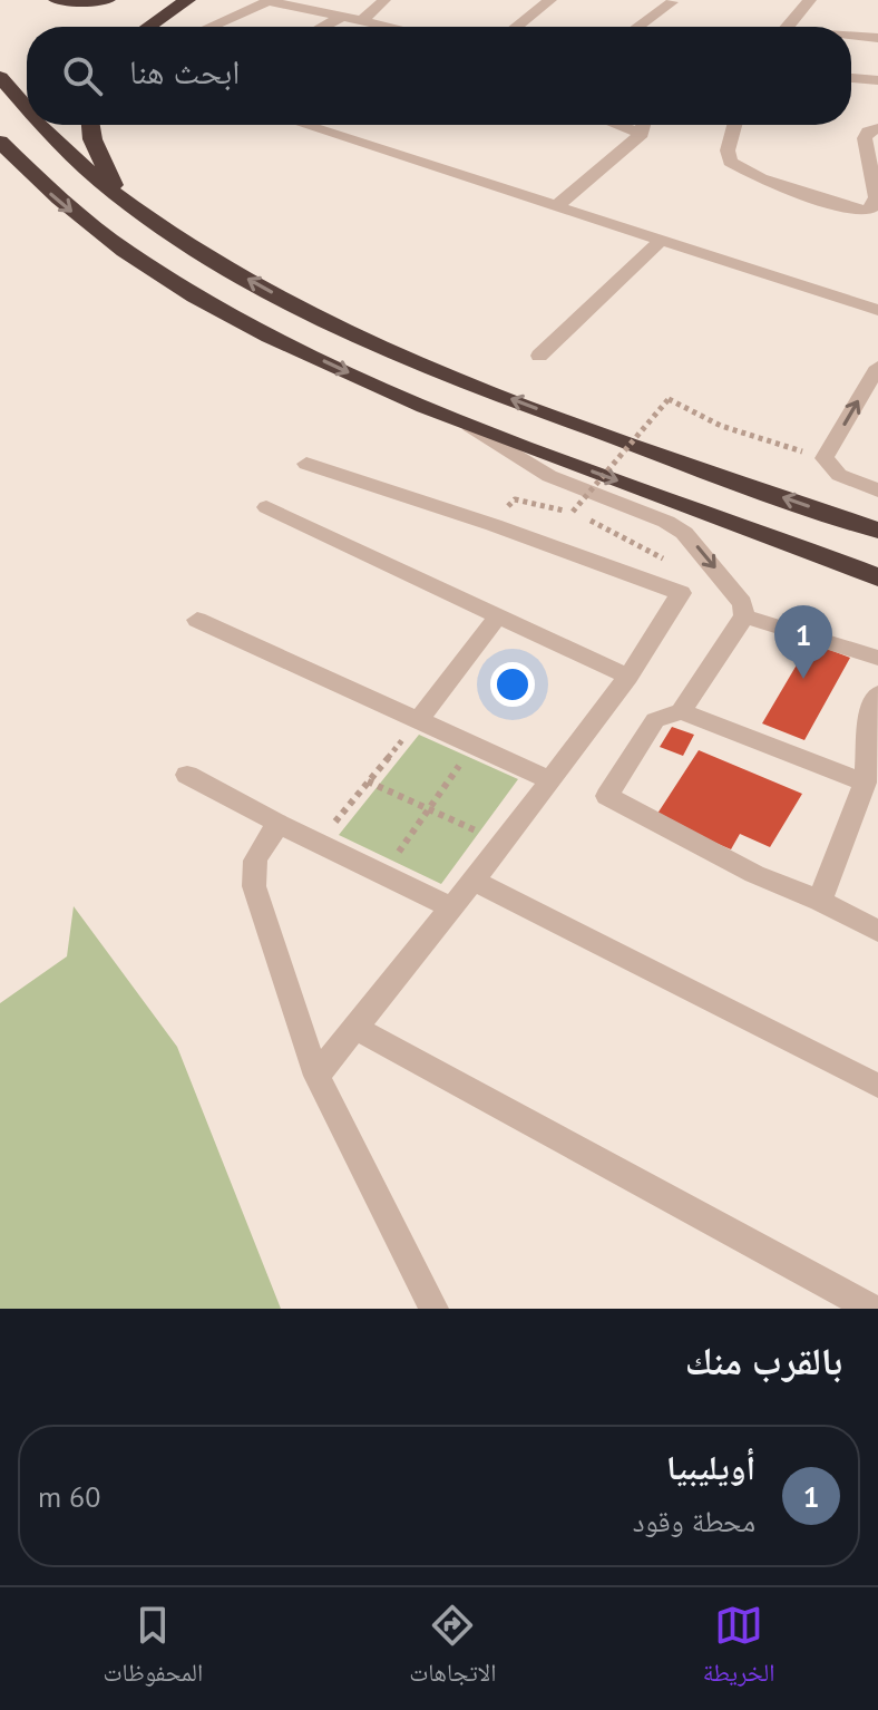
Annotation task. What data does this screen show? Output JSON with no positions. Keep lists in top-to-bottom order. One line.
{"page":{"search":"ابحث هنا","pins":"1","heading":"بالقرب منك","list":[{"mark":"1","name":"أويليبيا","note":"محطة وقود","value":"60 m"}],"nav":["الخريطة","الاتجاهات","المحفوظات"]}}
